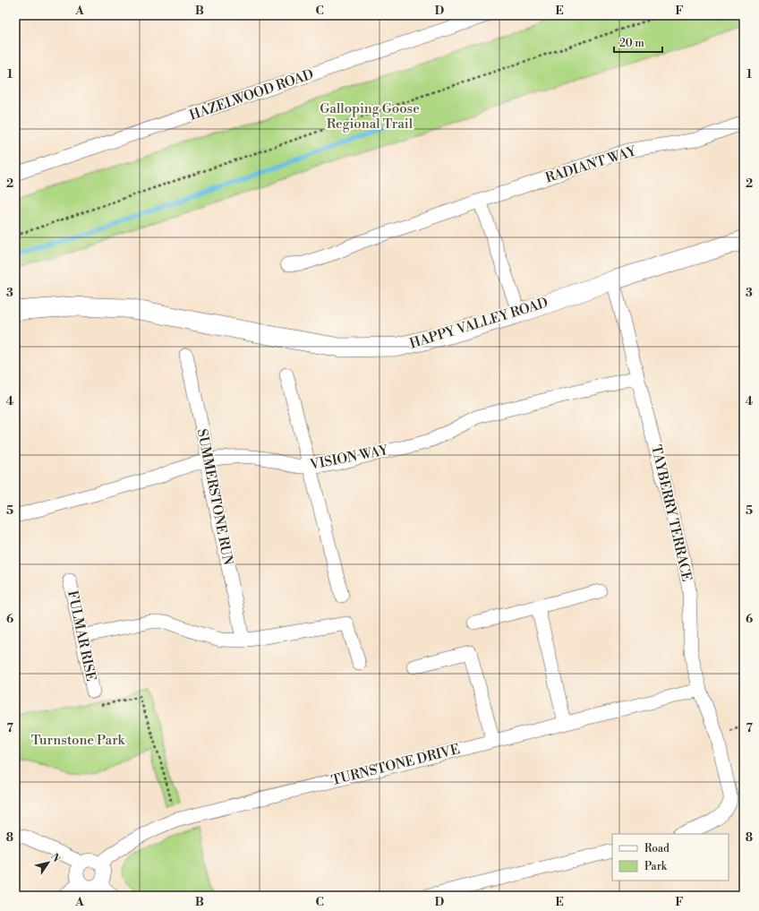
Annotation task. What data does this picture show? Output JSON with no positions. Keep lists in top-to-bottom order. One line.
{"streets":{"main road":["HAPPY VALLEY ROAD"],"street":["HAZELWOOD ROAD","RADIANT WAY","VISION WAY","SUMMERSTONE RUN","TAYBERRY TERRACE","FULMAR RISE","TURNSTONE DRIVE"]},"crossings":[["HAPPY VALLEY ROAD","TAYBERRY TERRACE"],["VISION WAY","SUMMERSTONE RUN"],["VISION WAY","TAYBERRY TERRACE"],["TAYBERRY TERRACE","TURNSTONE DRIVE"]],"parks":["Galloping Goose Regional Trail","Turnstone Park"],"legend":["Road","Park"],"scale_bar":"20 m","north":"top right","grid":{"columns":["A","B","C","D","E","F"],"rows":["1","2","3","4","5","6","7","8"]}}
